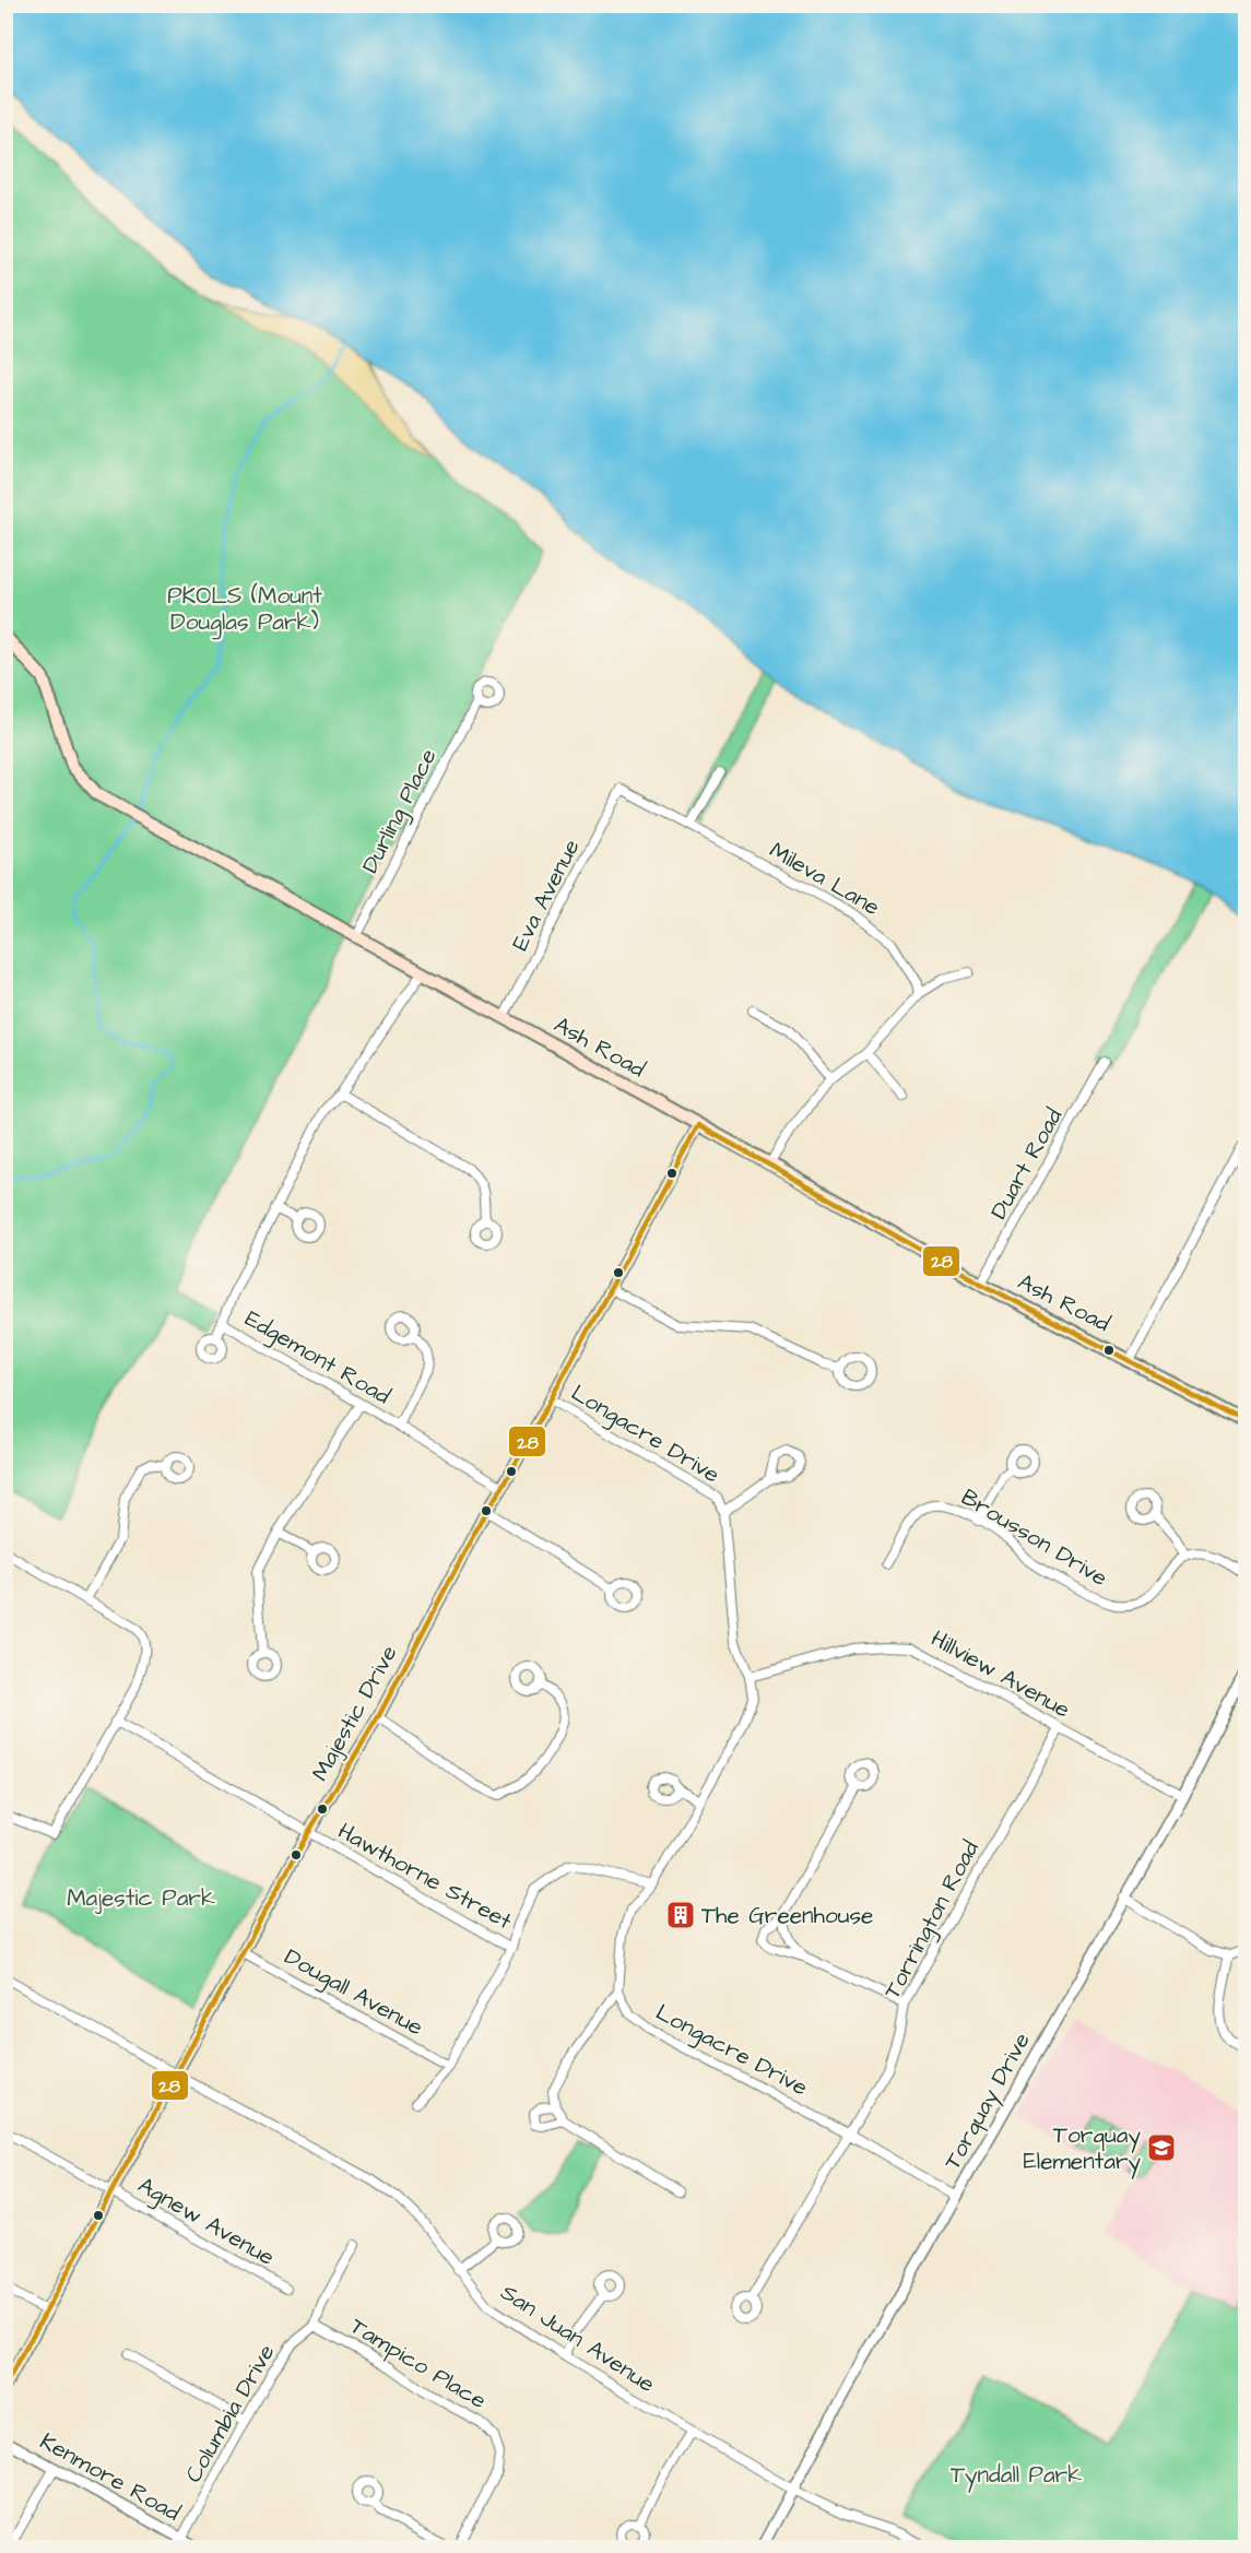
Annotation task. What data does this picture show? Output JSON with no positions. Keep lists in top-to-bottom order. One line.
{"streets":{"main road":["Ash Road"],"street":["Durling Place","Mileva Lane","Eva Avenue","Duart Road","Edgemont Road","Longacre Drive","Brousson Drive","Hillview Avenue","Majestic Drive","Hawthorne Street","Torrington Road","Dougall Avenue","Torquay Drive","Agnew Avenue","San Juan Avenue","Tampico Place","Columbia Drive","Kenmore Road"]},"crossings":[["Durling Place","Ash Road"],["Mileva Lane","Eva Avenue"],["Eva Avenue","Ash Road"],["Ash Road","Duart Road"],["Ash Road","Edgemont Road"],["Ash Road","Majestic Drive"],["Edgemont Road","Majestic Drive"],["Longacre Drive","Hillview Avenue"],["Longacre Drive","Majestic Drive"],["Longacre Drive","Torrington Road"],["Longacre Drive","Torquay Drive"],["Hillview Avenue","Torrington Road"],["Hillview Avenue","Torquay Drive"],["Majestic Drive","Hawthorne Street"],["Majestic Drive","Dougall Avenue"],["Majestic Drive","Agnew Avenue"],["Majestic Drive","San Juan Avenue"],["Torquay Drive","San Juan Avenue"],["Tampico Place","Columbia Drive"],["Columbia Drive","Kenmore Road"]],"parks":["PKOLS (Mount Douglas Park)","Majestic Park","Tyndall Park"],"places":{"building":["The Greenhouse"],"school or university":["Torquay Elementary"]},"lines":["transit line 28"]}
